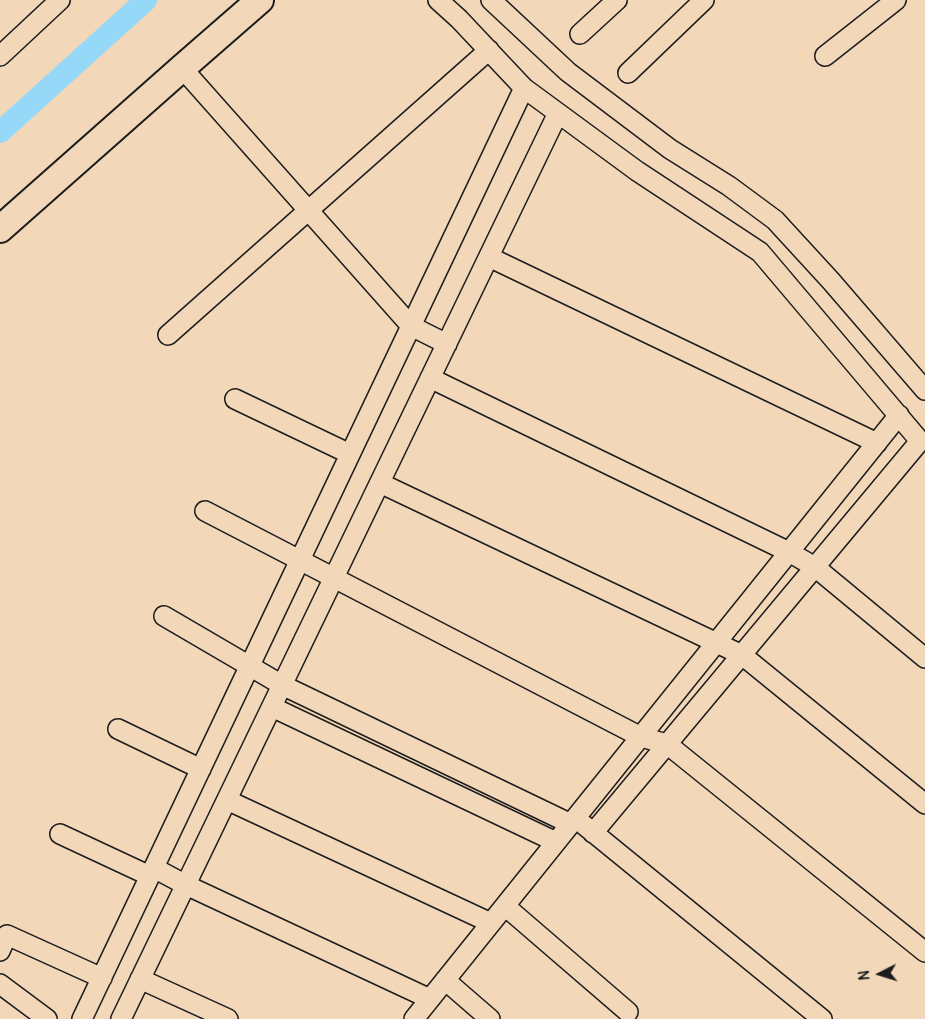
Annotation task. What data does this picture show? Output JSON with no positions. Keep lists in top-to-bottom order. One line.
{"north":"left"}
